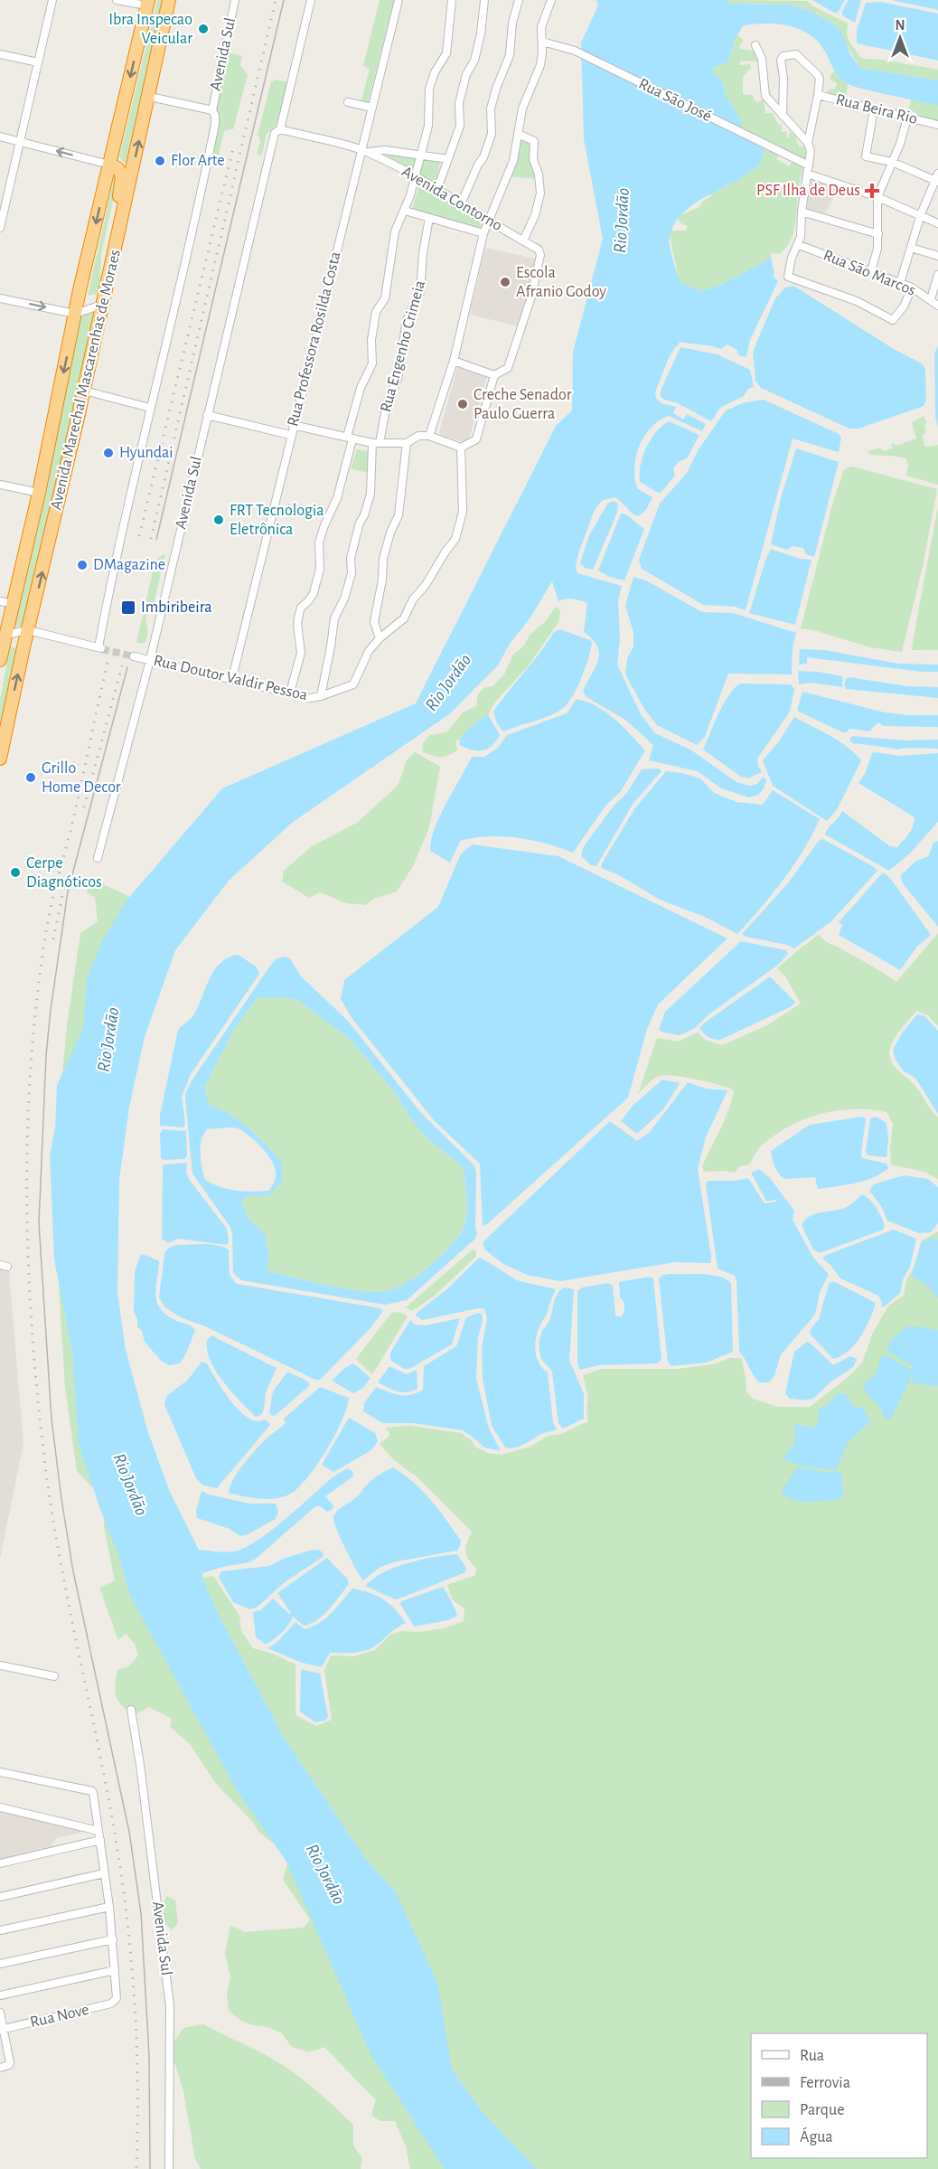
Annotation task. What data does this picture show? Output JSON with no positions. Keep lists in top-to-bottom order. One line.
{"streets":{"highway":["Avenida Marechal Mascarenhas de Moraes"],"street":["Avenida Sul","Rua São José","Rua Beira Rio","Avenida Contorno","Rua São Marcos","Rua Professora Rosilda Costa","Rua Engenho Crimeia","Rua Doutor Valdir Pessoa","Rua Nove"]},"crossings":[["Avenida Sul","Avenida Marechal Mascarenhas de Moraes"],["Avenida Sul","Rua Doutor Valdir Pessoa"],["Avenida Contorno","Rua Professora Rosilda Costa"],["Rua Professora Rosilda Costa","Rua Doutor Valdir Pessoa"],["Rua Engenho Crimeia","Rua Doutor Valdir Pessoa"]],"water":["Rio Jordão"],"places":{"other":["Ibra Inspecao Veicular","Flor Arte","Escola Afranio Godoy","Creche Senador Paulo Guerra","Hyundai","FRT Tecnologia Eletrônica","DMagazine","Grillo Home Decor","Cerpe Diagnóticos"],"health":["PSF Ilha de Deus"],"transit":["Imbiribeira"]},"legend":["Rua","Ferrovia","Parque","Água"],"north":"top"}
